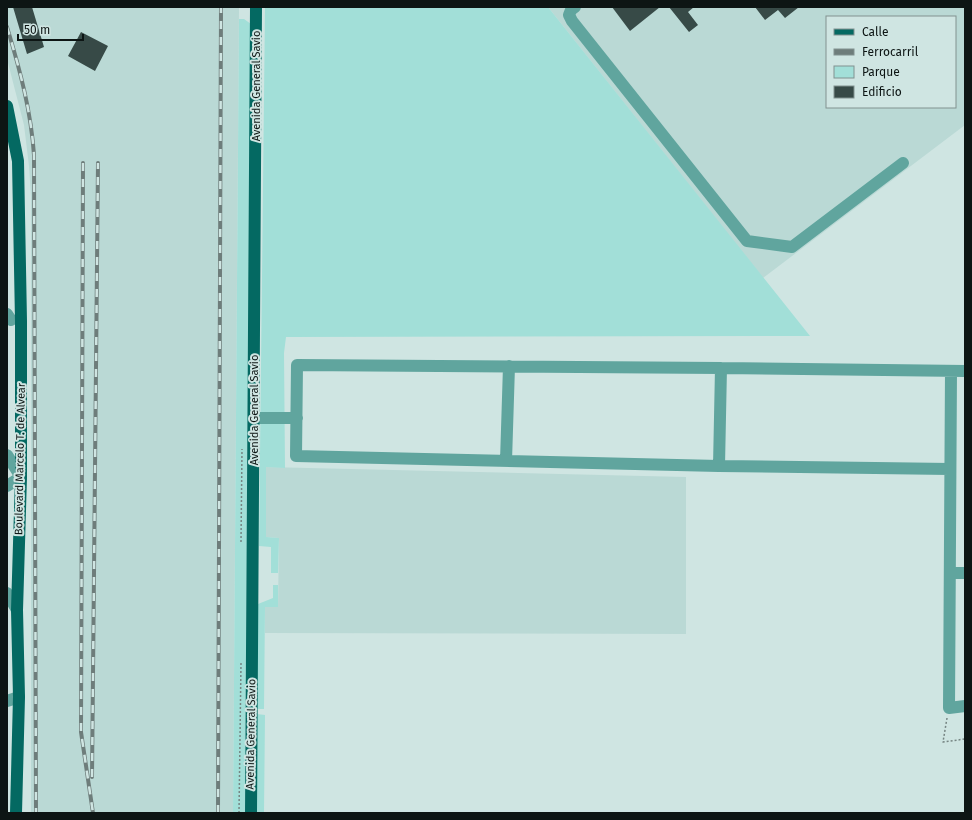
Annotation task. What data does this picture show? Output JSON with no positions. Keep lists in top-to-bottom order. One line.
{"streets":{"main road":["Avenida General Savio","Boulevard Marcelo T. de Alvear"]},"legend":["Calle","Ferrocarril","Parque","Edificio"],"scale_bar":"50 m"}
